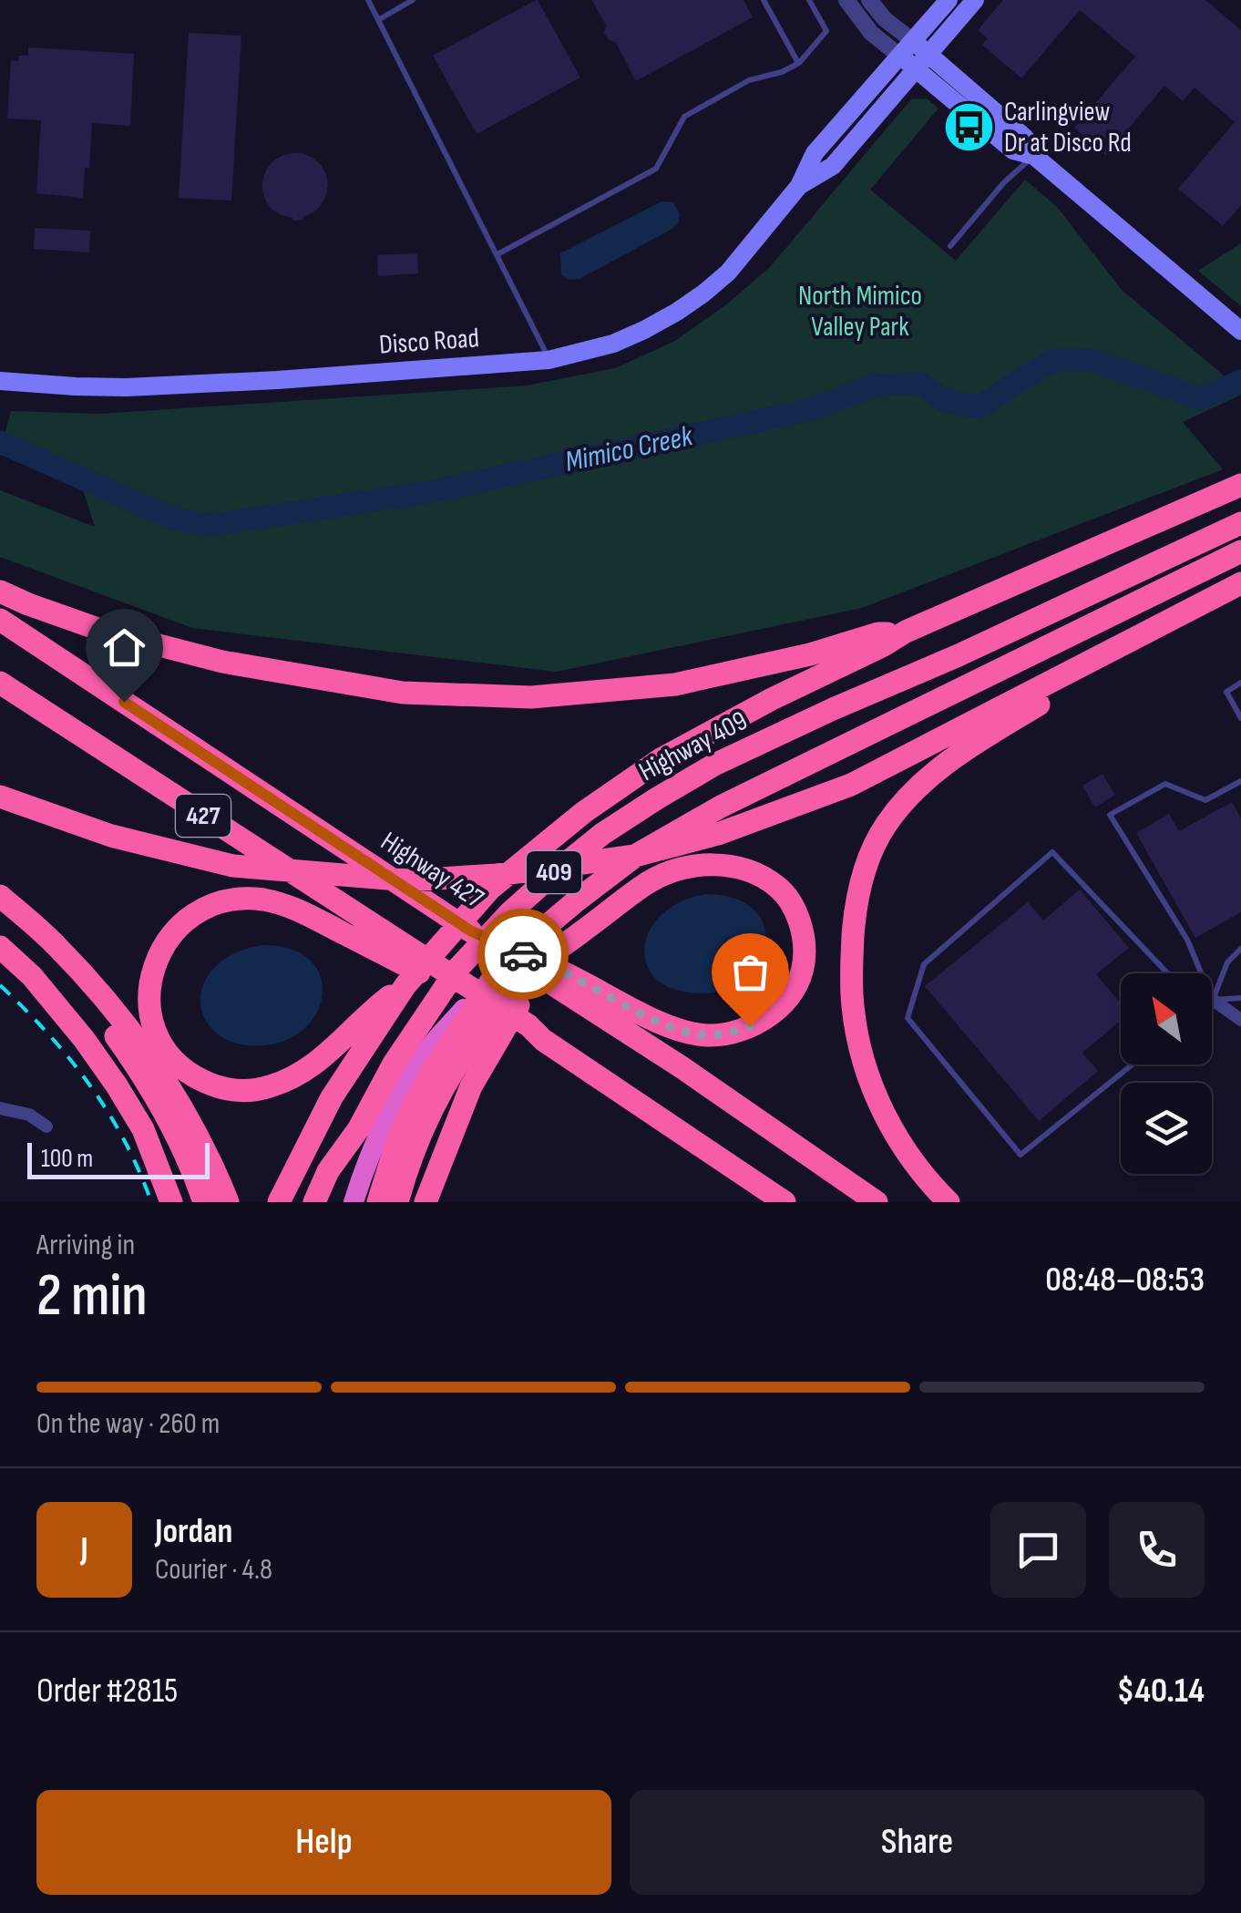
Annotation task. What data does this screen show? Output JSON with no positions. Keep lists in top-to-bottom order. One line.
{"streets":{"highway":["Highway 409","427","Highway 427","409"],"main road":["Disco Road"]},"water":["Mimico Creek"],"parks":["North Mimico Valley Park"],"places":{"bus stop":["Carlingview Dr at Disco Rd"]},"scale_bar":"100 m","north":"top left","page":{"scale":"100 m","heading":["2 min","Arriving in","08:48–08:53"],"panel":["Jordan","Courier · 4.8","Order #2815","$40.14"],"bar":"On the way · 260 m","round":"J","buttons":["Help","Share"]}}
